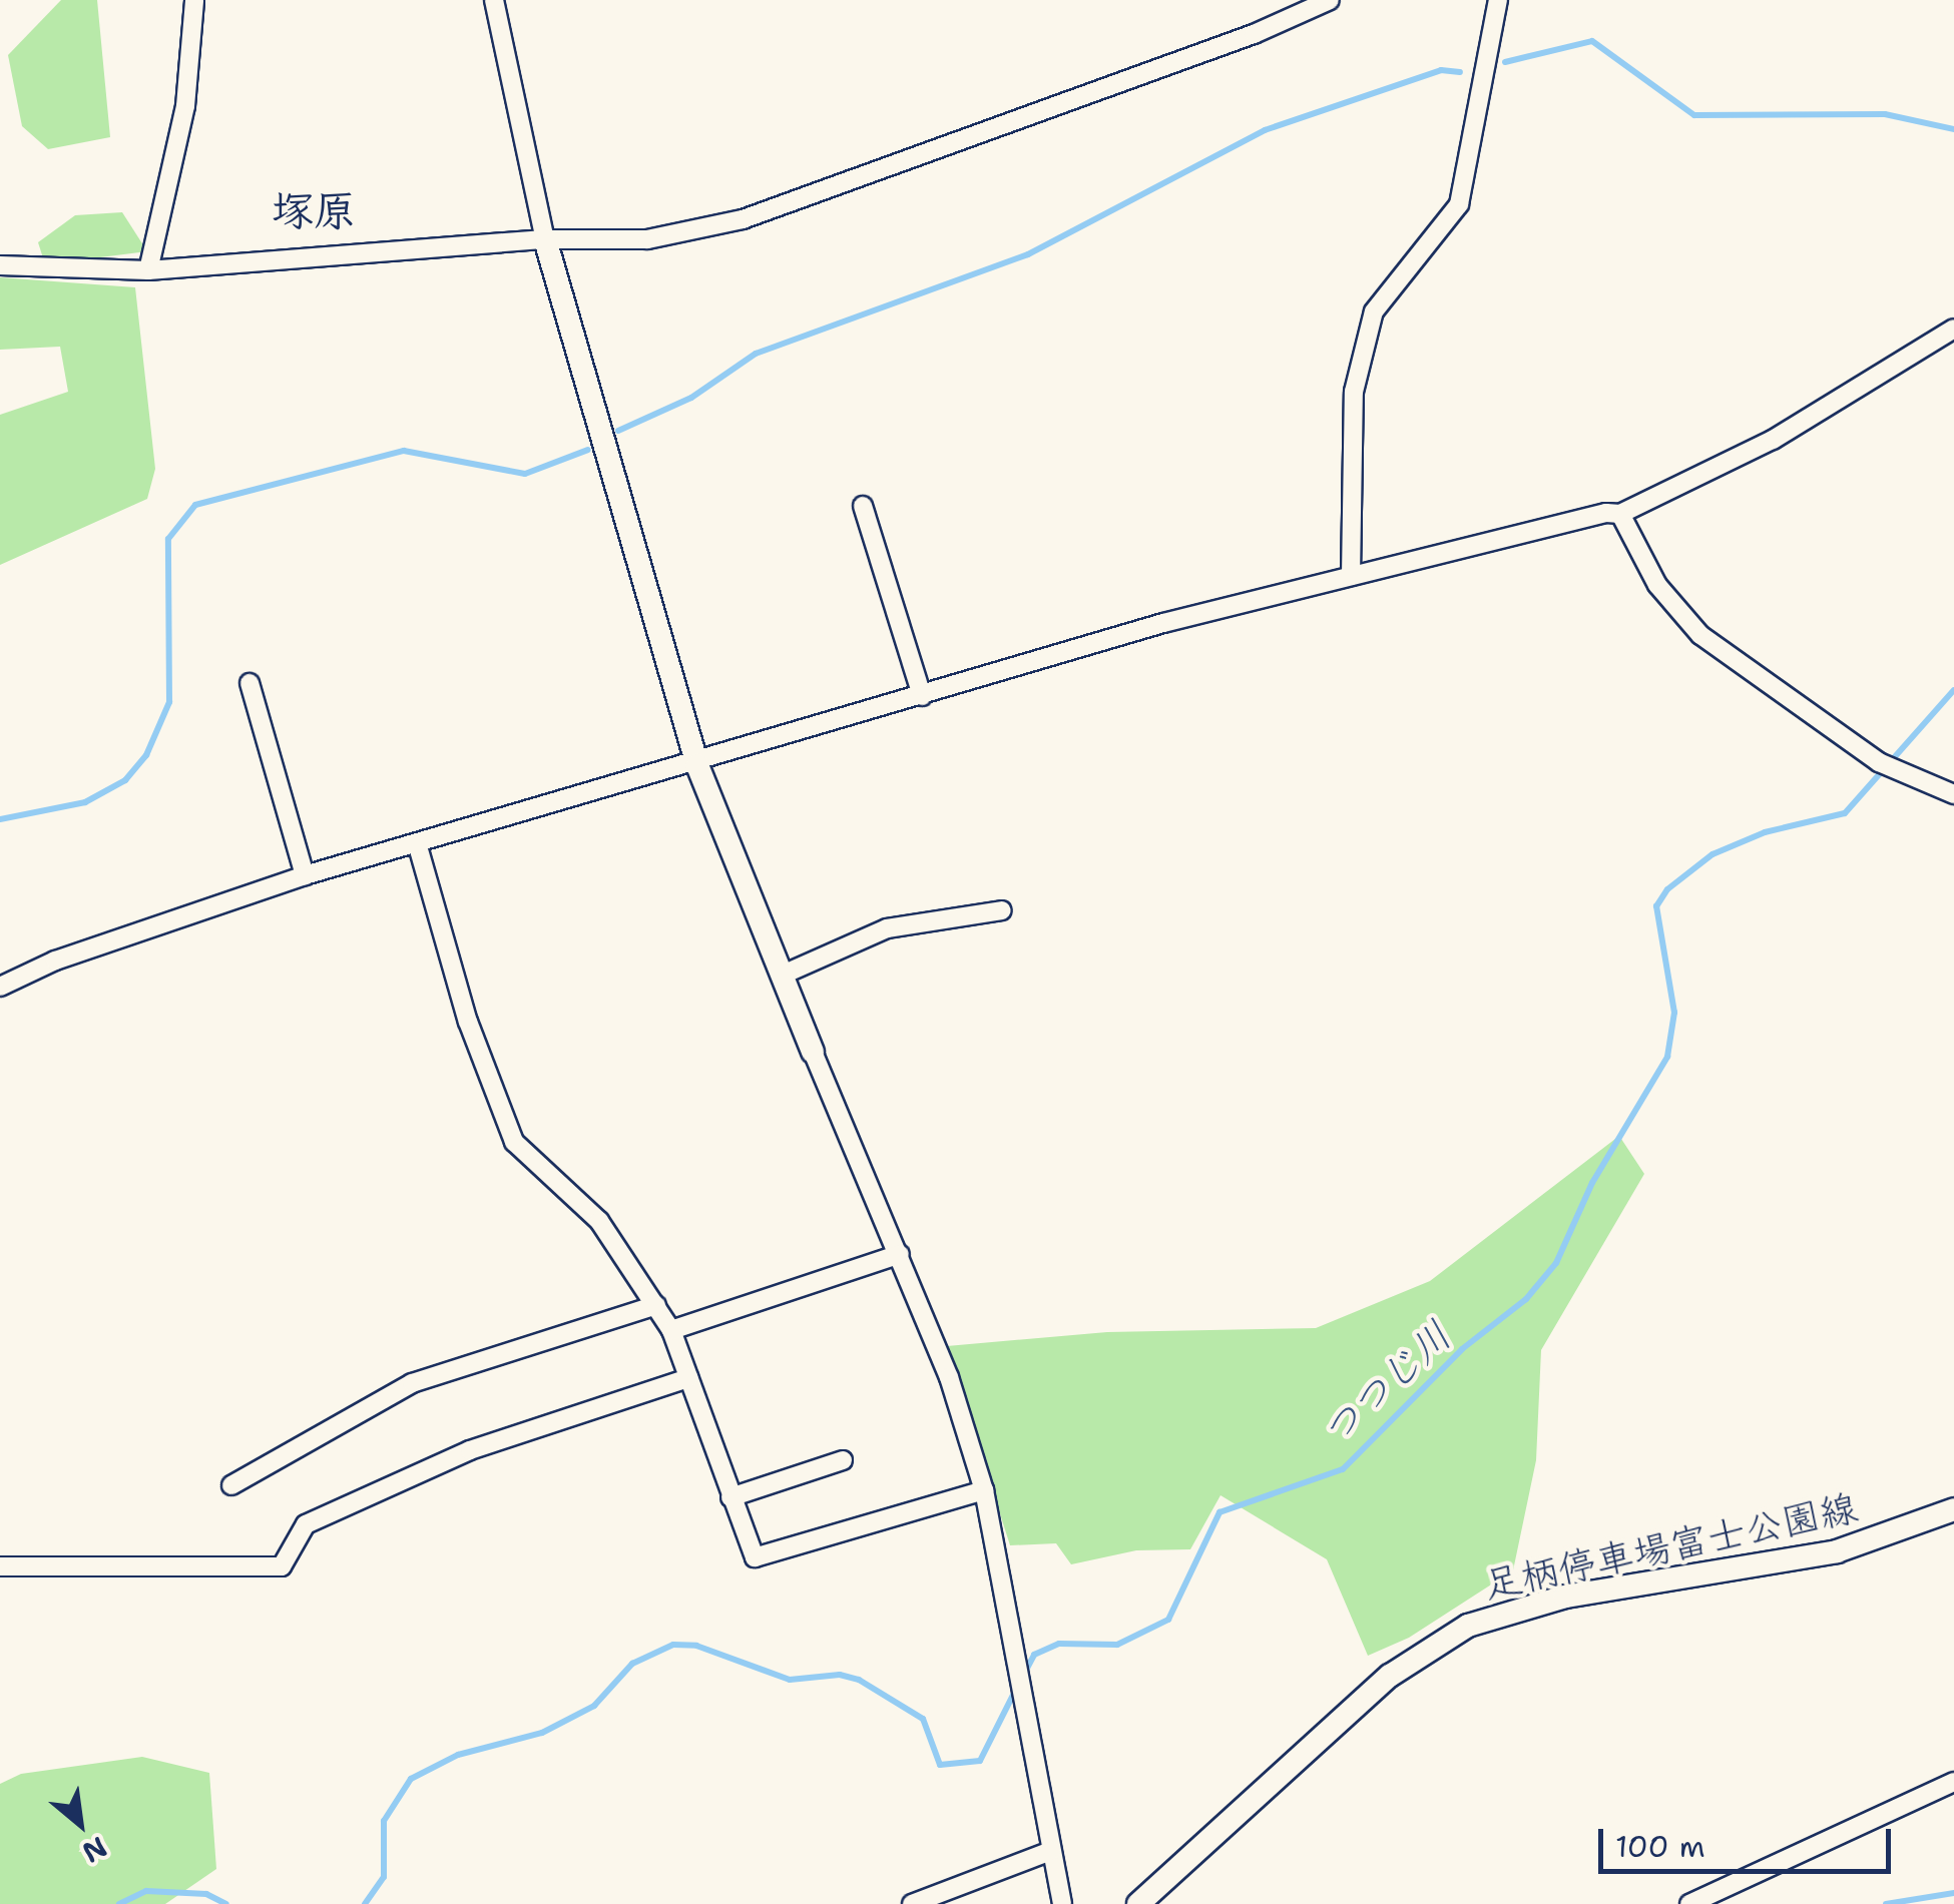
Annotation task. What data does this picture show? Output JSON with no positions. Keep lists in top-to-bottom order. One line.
{"streets":{"main road":["足柄停車場富士公園線"]},"districts":["塚原"],"water":["つつじ川"],"scale_bar":"100 m","north":"bottom right"}
